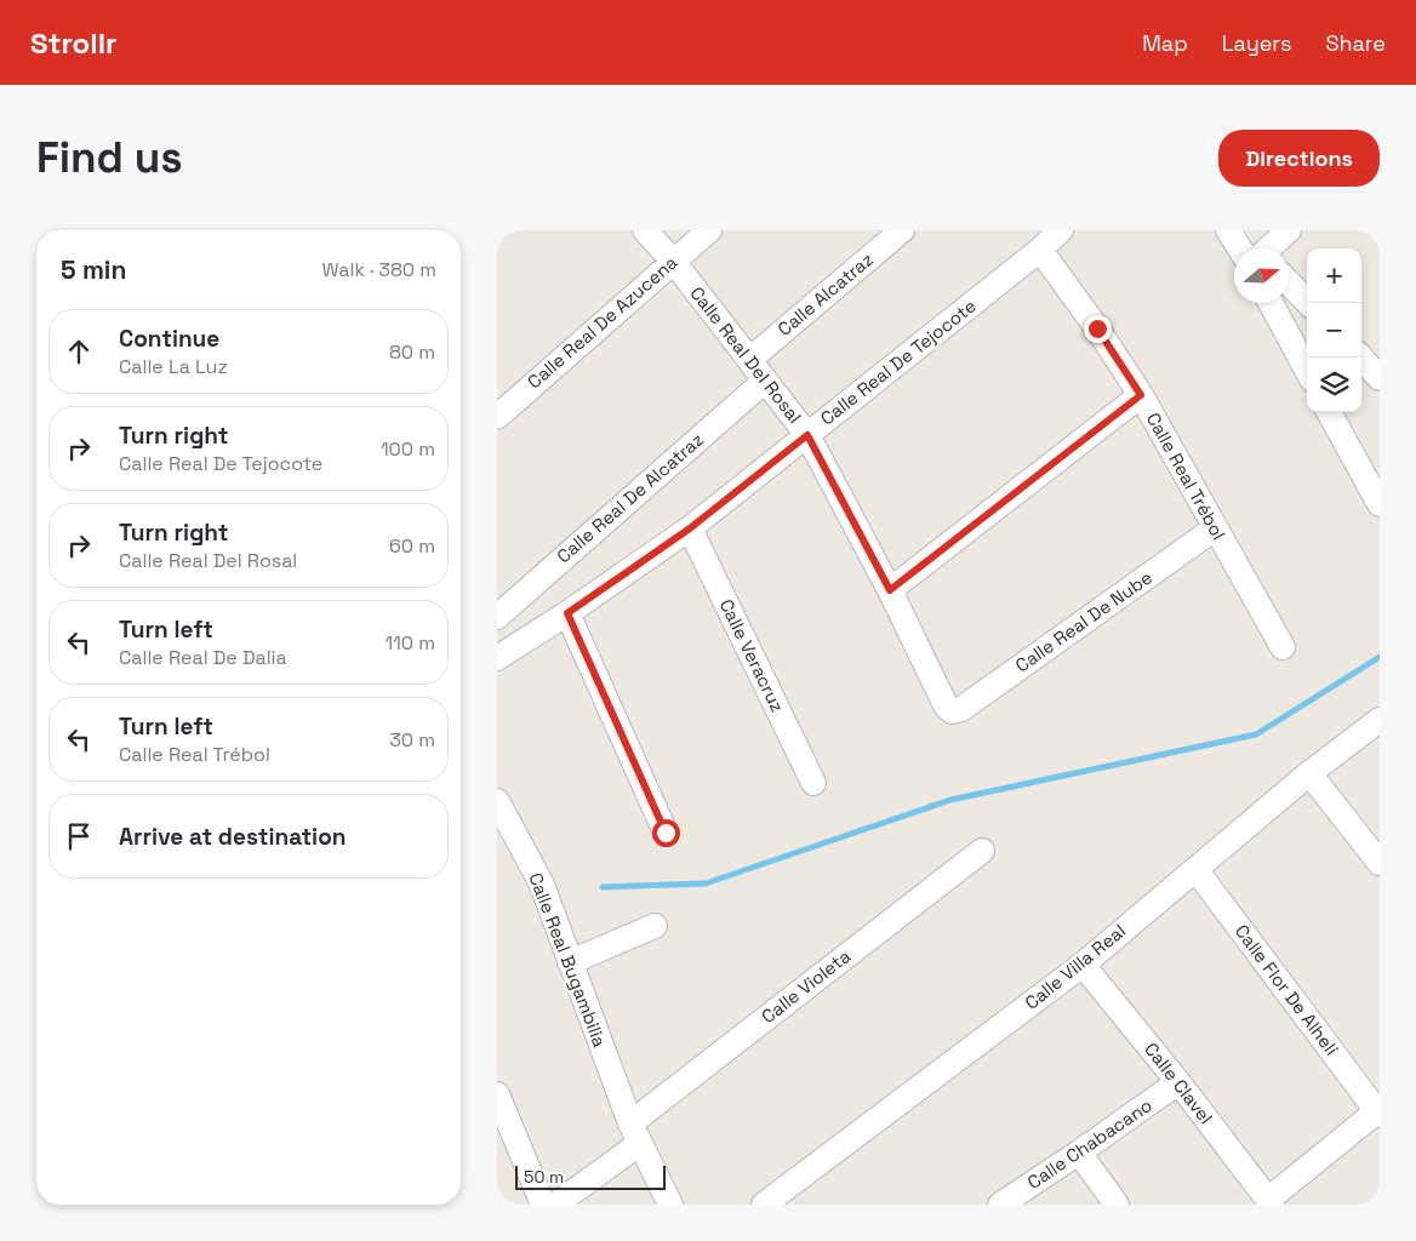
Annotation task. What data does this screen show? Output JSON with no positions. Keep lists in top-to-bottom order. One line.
{"streets":{"street":["Calle Alcatraz","Calle Real De Azucena","Calle Real Del Rosal","Calle Real De Tejocote","Calle Real Trébol","Calle Real De Alcatraz","Calle Real De Nube","Calle Veracruz","Calle Real Bugambilia","Calle Villa Real","Calle Violeta","Calle Flor De Alhelí","Calle Clavel","Calle Chabacano"]},"crossings":[["Calle Alcatraz","Calle Real Del Rosal"],["Calle Real De Azucena","Calle Real Del Rosal"],["Calle Real Del Rosal","Calle Real De Tejocote"],["Calle Real Del Rosal","Calle Real De Alcatraz"],["Calle Real Del Rosal","Calle Real De Nube"],["Calle Real De Tejocote","Calle Real Trébol"],["Calle Real De Tejocote","Calle Veracruz"],["Calle Real Trébol","Calle Real De Nube"],["Calle Real Bugambilia","Calle Violeta"],["Calle Villa Real","Calle Flor De Alhelí"],["Calle Villa Real","Calle Clavel"],["Calle Clavel","Calle Chabacano"]],"scale_bar":"50 m","north":"right","page":{"header":"Strollr","nav":["Map","Layers","Share"],"buttons":"Directions","title":"Find us","heading":["5 min","Walk · 380 m"],"map_buttons":["+","−"],"list":[["Continue","Calle La Luz","80 m"],["Turn right","Calle Real De Tejocote","100 m"],["Turn right","Calle Real Del Rosal","60 m"],["Turn left","Calle Real De Dalia","110 m"],["Turn left","Calle Real Trébol","30 m"],"Arrive at destination"],"scale":"50 m"}}
